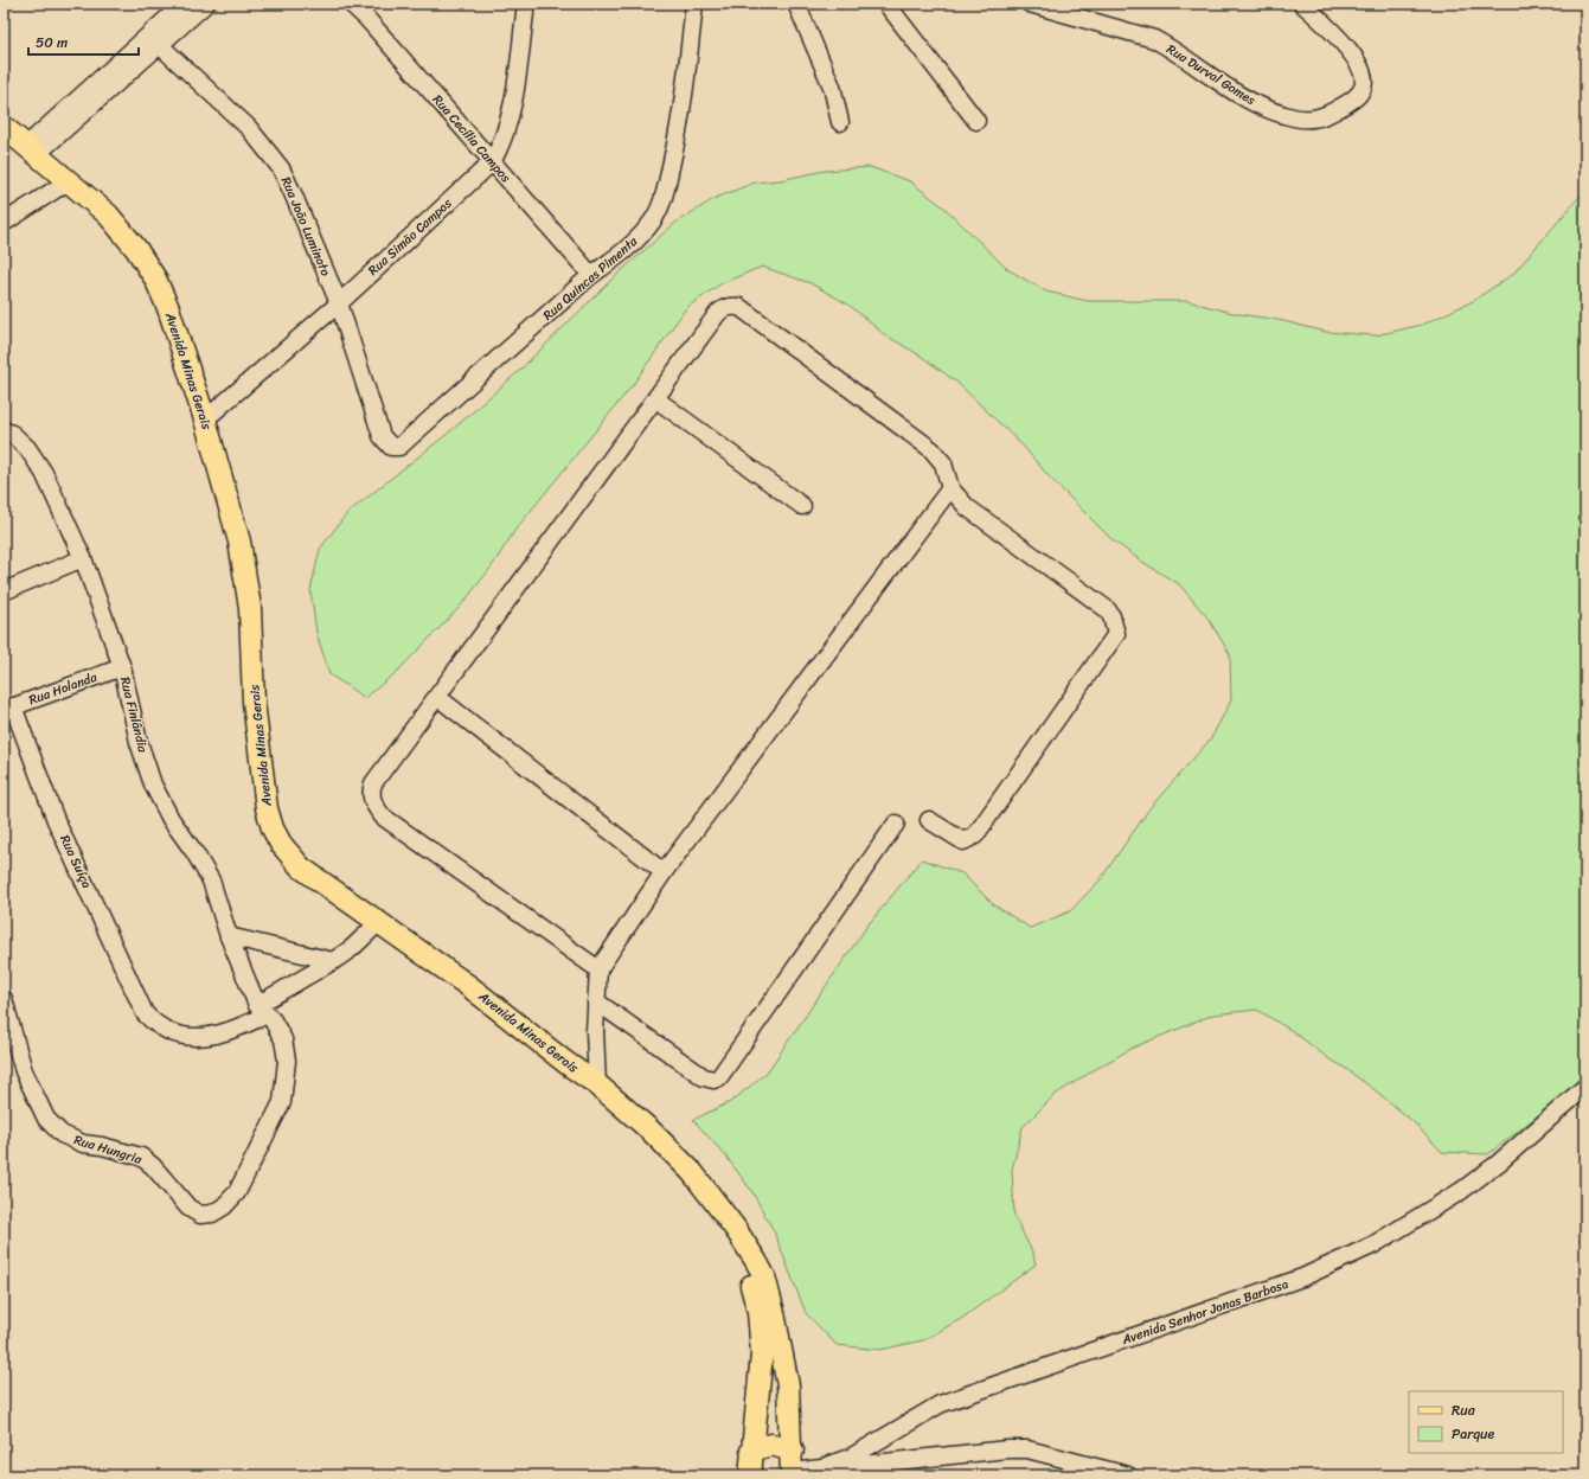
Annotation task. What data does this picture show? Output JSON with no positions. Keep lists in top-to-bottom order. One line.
{"streets":{"main road":["Avenida Minas Gerais"],"street":["Rua Durval Gomes","Rua Cecília Campos","Rua João Luminato","Rua Simão Campos","Rua Quincas Pimenta","Rua Holanda","Rua Finlândia","Rua Suíça","Rua Hungria","Avenida Senhor Jonas Barbosa"]},"crossings":[["Rua Cecília Campos","Rua Simão Campos"],["Rua Cecília Campos","Rua Quincas Pimenta"],["Rua João Luminato","Rua Simão Campos"],["Rua João Luminato","Rua Quincas Pimenta"],["Rua Simão Campos","Avenida Minas Gerais"],["Avenida Minas Gerais","Avenida Senhor Jonas Barbosa"],["Rua Holanda","Rua Finlândia"],["Rua Holanda","Rua Suíça"],["Rua Finlândia","Rua Suíça"],["Rua Finlândia","Rua Hungria"],["Rua Suíça","Rua Hungria"]],"legend":["Rua","Parque"],"scale_bar":"50 m"}
